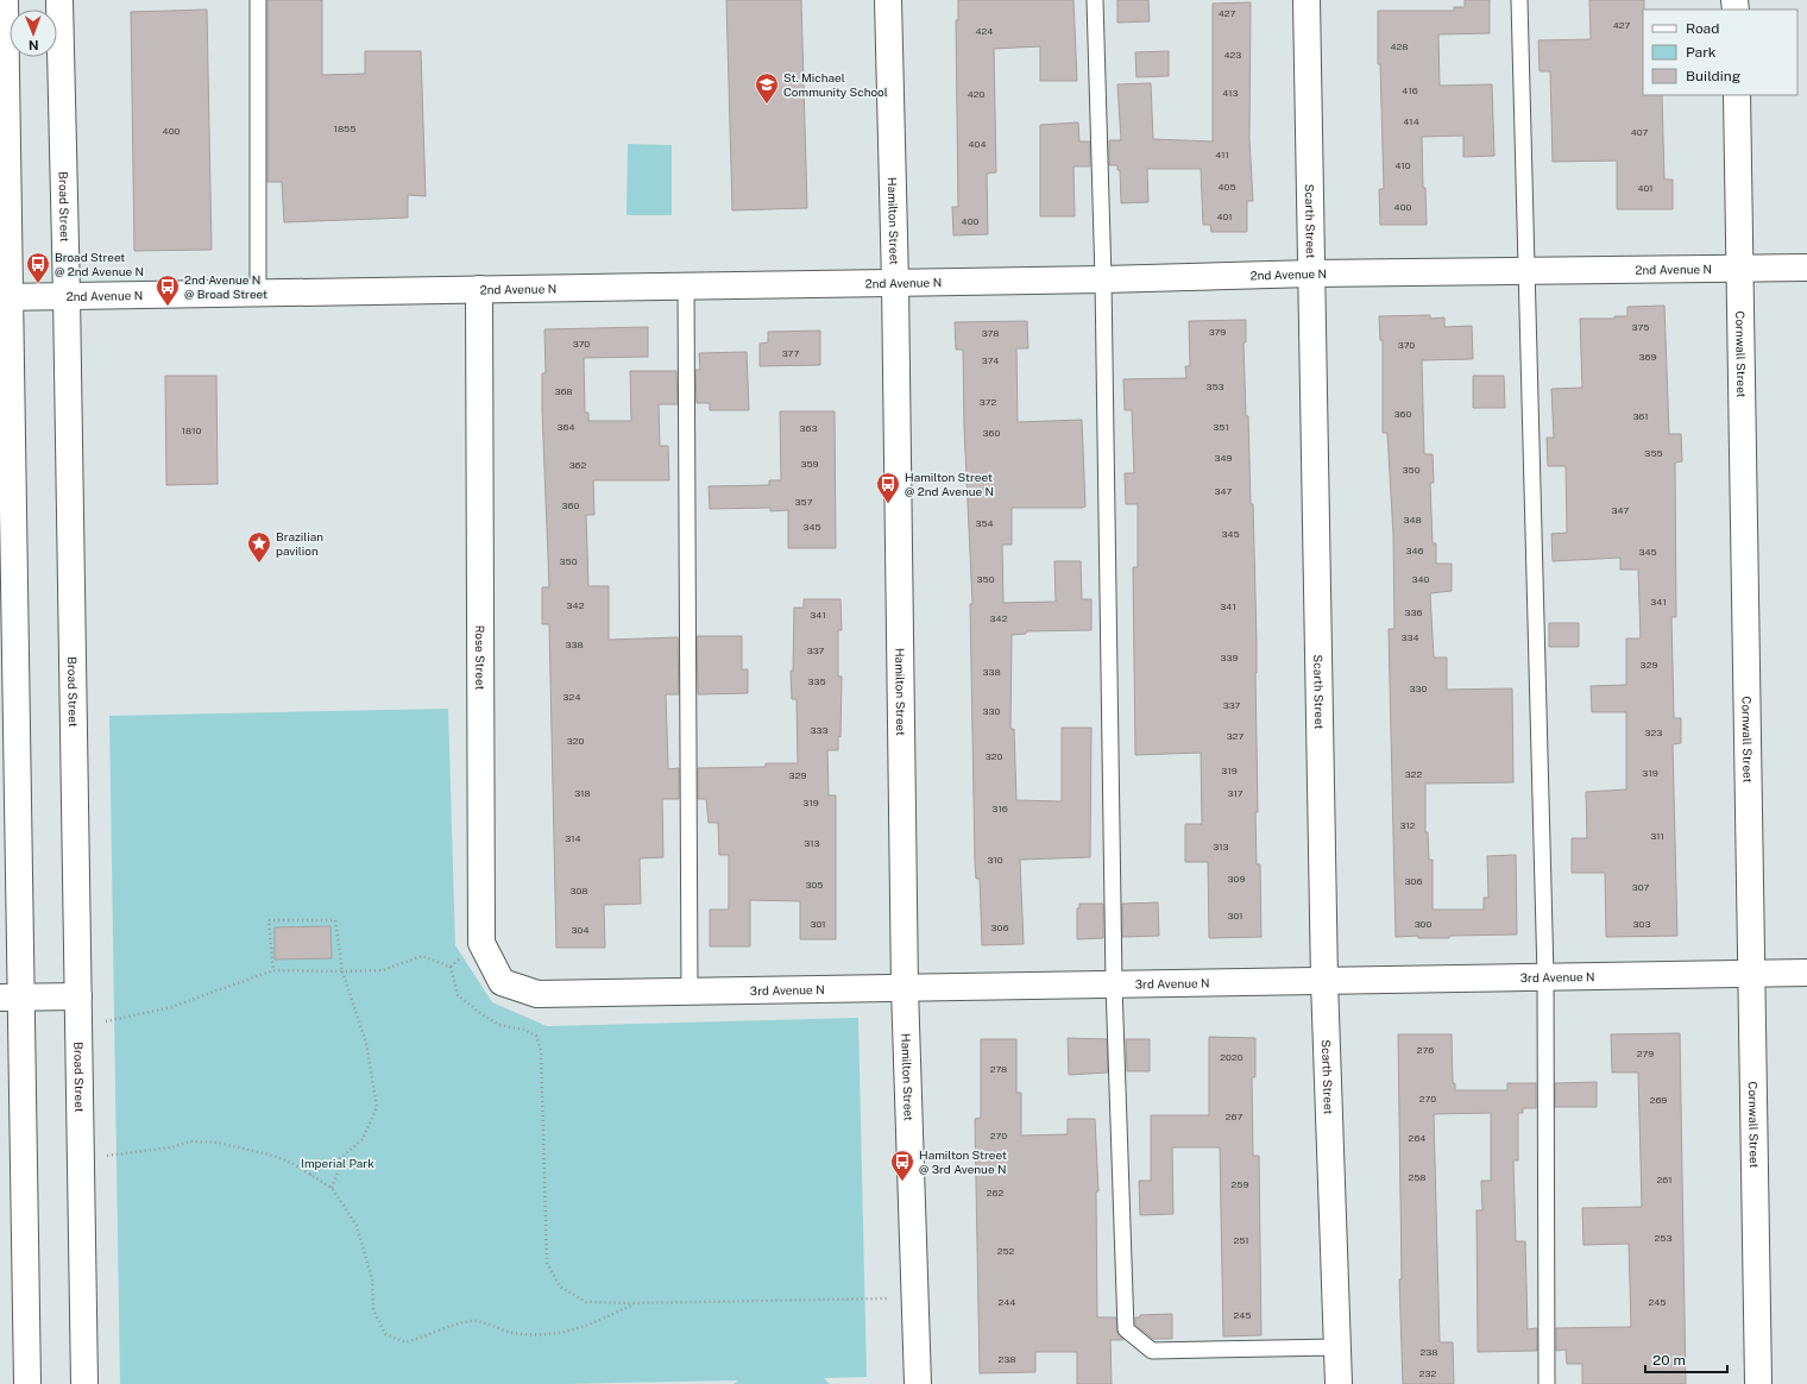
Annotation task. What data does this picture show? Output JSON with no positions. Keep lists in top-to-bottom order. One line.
{"streets":{"street":["Broad Street","Hamilton Street","Scarth Street","2nd Avenue N","Cornwall Street","Rose Street","3rd Avenue N"]},"crossings":[["Broad Street","2nd Avenue N"],["Hamilton Street","2nd Avenue N"],["Hamilton Street","3rd Avenue N"],["Scarth Street","2nd Avenue N"],["Scarth Street","3rd Avenue N"],["2nd Avenue N","Cornwall Street"],["2nd Avenue N","Rose Street"],["Cornwall Street","3rd Avenue N"],["Rose Street","3rd Avenue N"]],"parks":["Imperial Park"],"places":{"school or university":["St. Michael Community School"],"bus stop":["Broad Street @ 2nd Avenue N","2nd Avenue N @ Broad Street","Hamilton Street @ 2nd Avenue N","Hamilton Street @ 3rd Avenue N"],"place":["Brazilian pavilion"]},"house_numbers":["427","427","424","428","423","416","413","420","414","1855","400","407","404","411","410","405","401","400","401","400","375","379","378","370","370","377","369","374","353","368","372","360","361","364","351","363","1810","360","355","349","359","362","350","347","357","360","347","348","354","345","345","346","345","350","350","340","341","342","341","336","341","342","334","338","337","339","329","338","335","330","324","337","330","333","323","327","320","320","319","319","322","329","318","317","319","316","312","311","314","313","313","310","309","306","305","307","308","301","301","300","303","306","304","276","279","2020","278","270","269","267","270","264","258","261","259","262","253","251","252","244","245","245","238","238","232"],"legend":["Road","Park","Building"],"scale_bar":"20 m","north":"bottom"}
